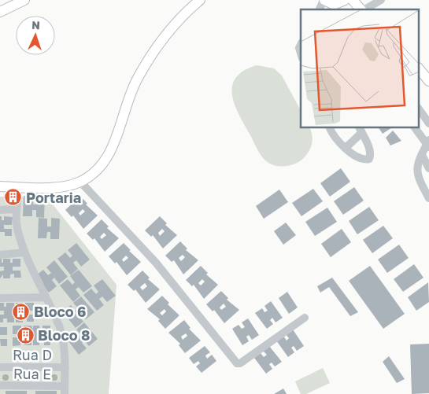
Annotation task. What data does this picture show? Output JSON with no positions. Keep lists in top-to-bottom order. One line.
{"streets":{"street":["Rua D","Rua E"]},"places":{"building":["Portaria","Bloco 6","Bloco 8"]},"north":"top"}
